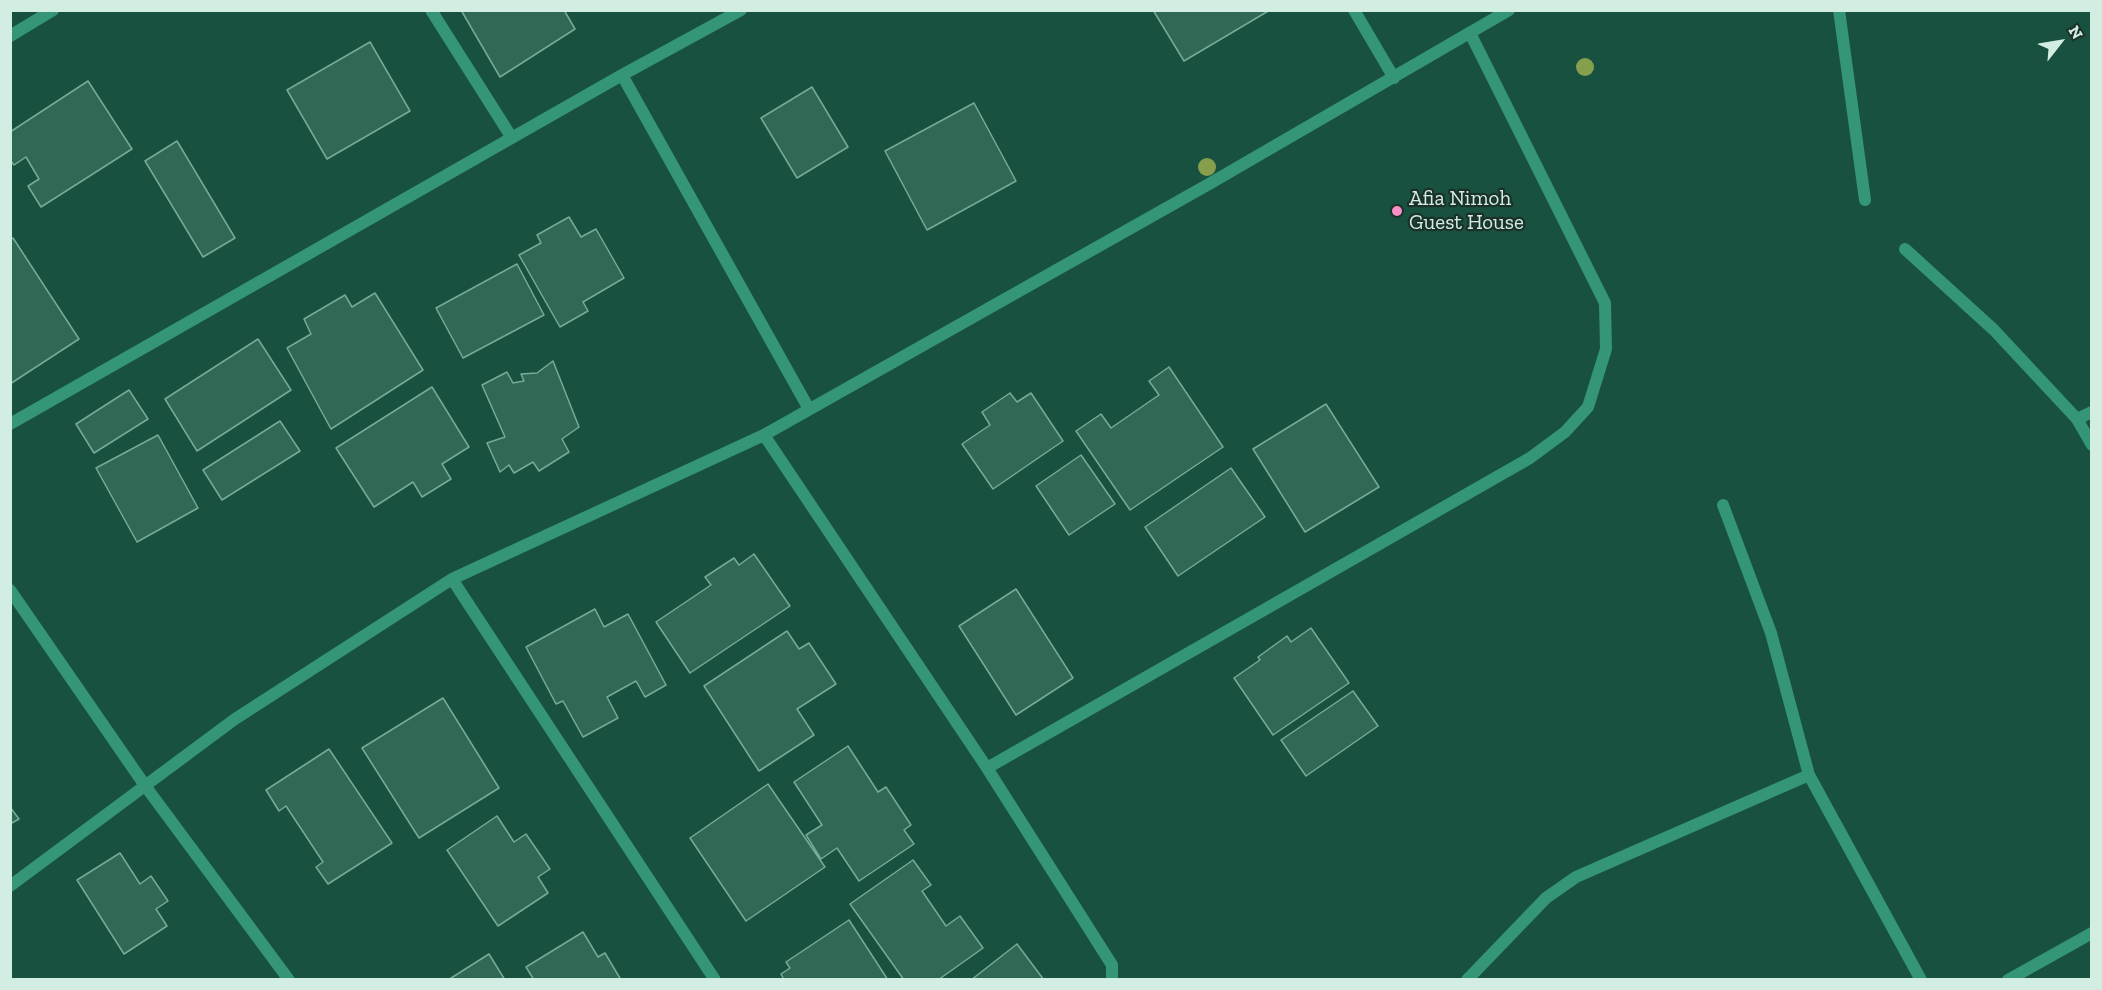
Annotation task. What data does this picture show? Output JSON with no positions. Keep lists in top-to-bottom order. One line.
{"places":["Afia Nimoh Guest House"],"north":"top right"}
